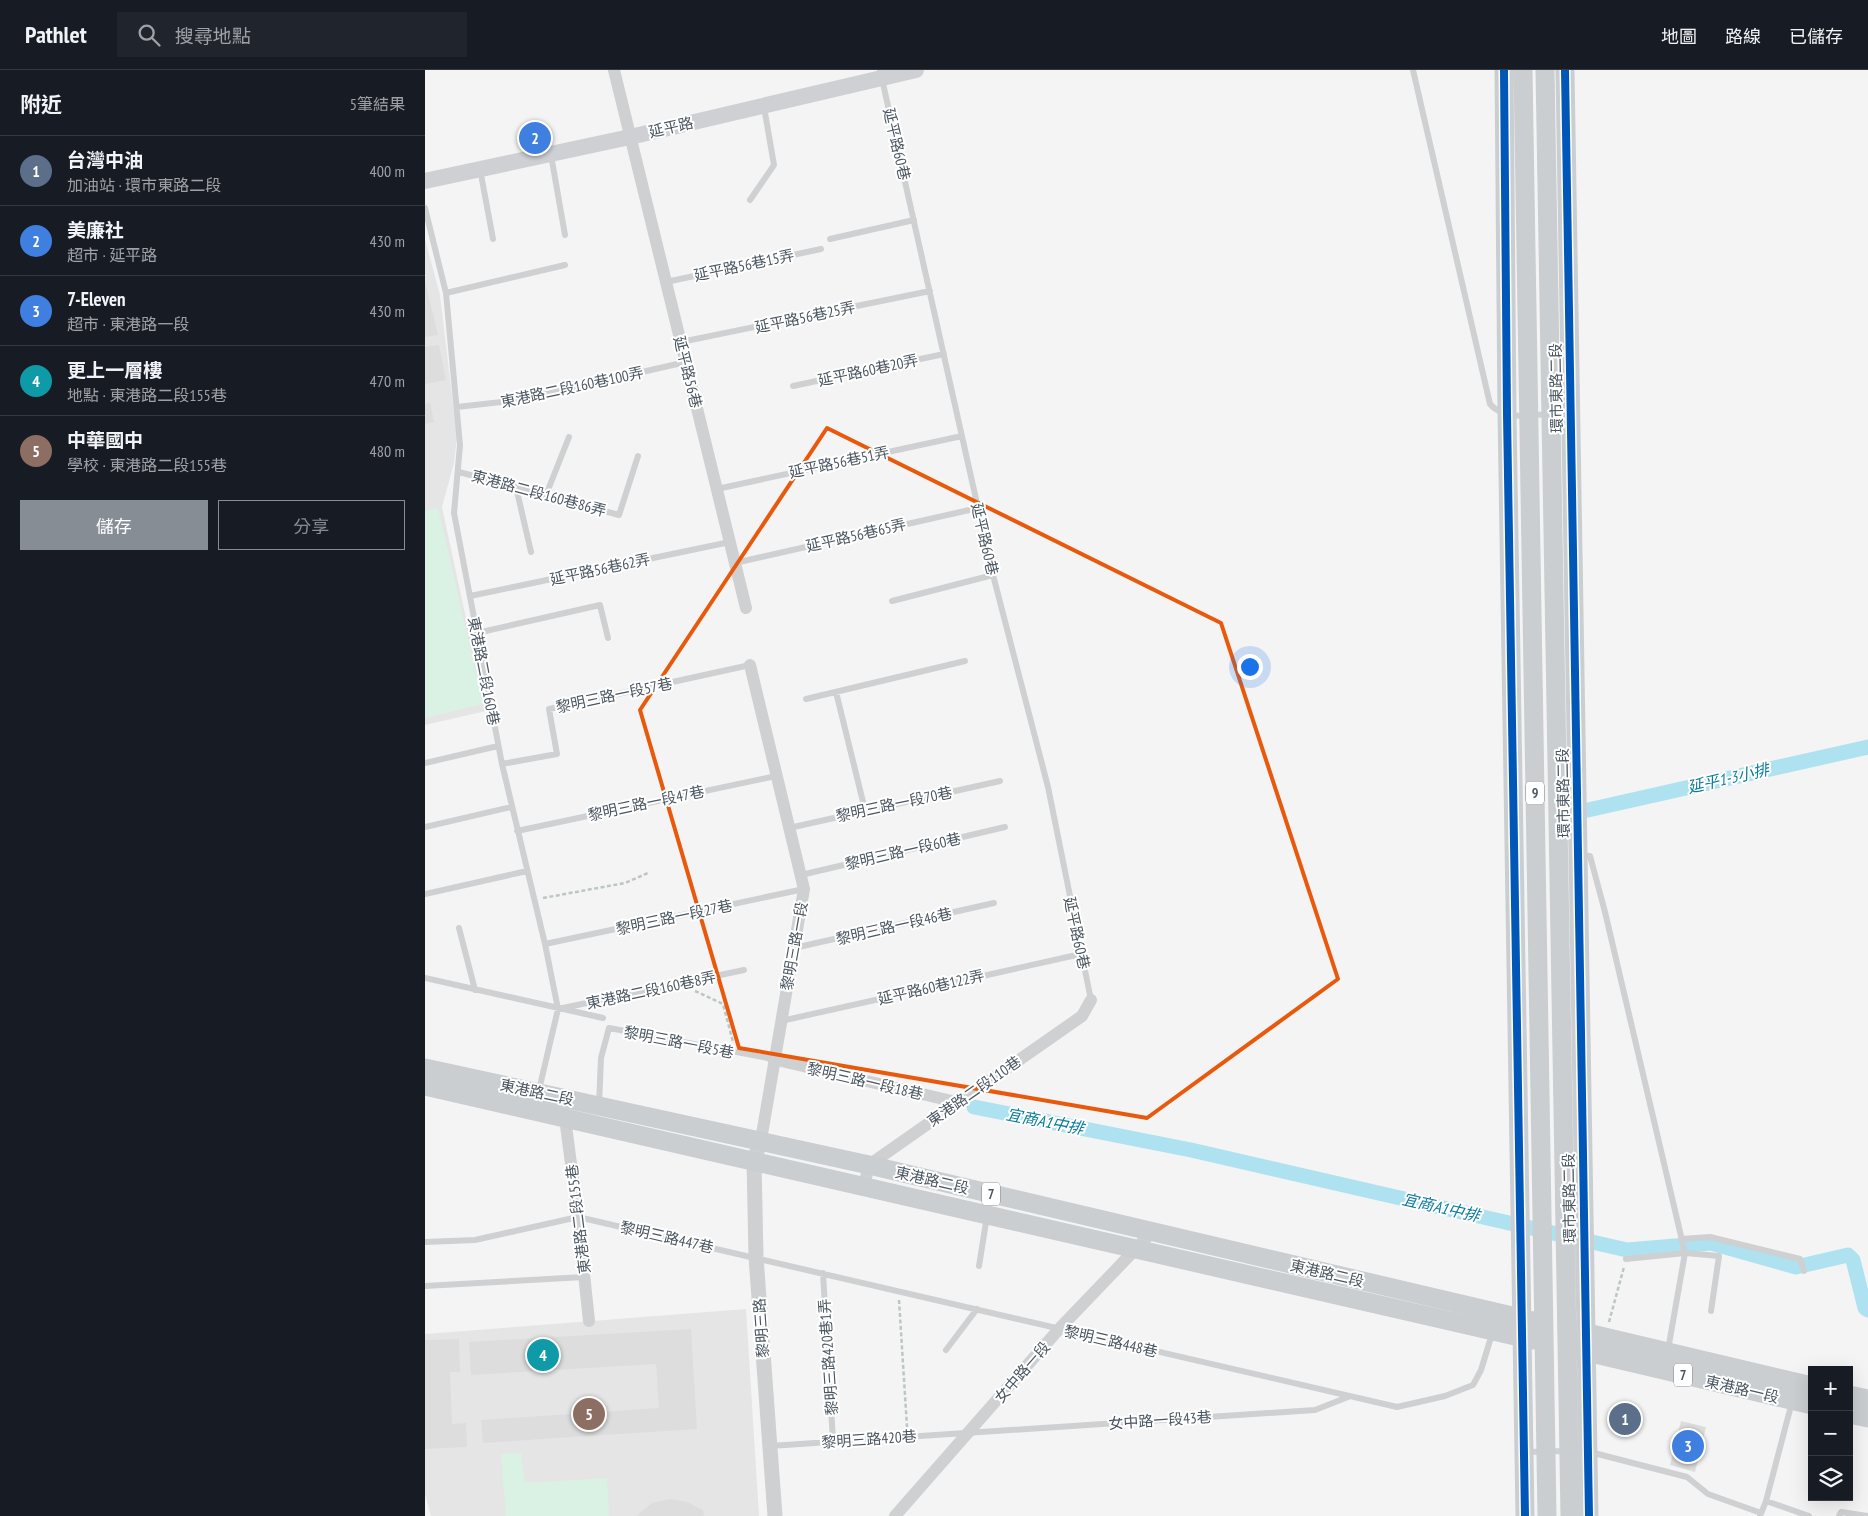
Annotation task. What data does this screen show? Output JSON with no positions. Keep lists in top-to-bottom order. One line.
{"streets":{"main road":["延平路","環市東路二段","9","東港路二段","7","東港路一段"],"street":["延平路56巷","黎明三路一段","黎明三路一段18巷","東港路二段110巷","東港路二段155巷","黎明三路","女中路一段"],"lane":["延平路60巷","延平路56巷15弄","延平路56巷25弄","延平路60巷20弄","東港路二段160巷100弄","延平路56巷51弄","東港路二段160巷86弄","延平路56巷65弄","延平路56巷62弄","東港路二段160巷","黎明三路一段57巷","黎明三路一段47巷","黎明三路一段70巷","黎明三路一段60巷","黎明三路一段27巷","黎明三路一段46巷","延平路60巷122弄","東港路二段160巷8弄","黎明三路一段5巷","黎明三路447巷","黎明三路448巷","黎明三路420巷1弄","女中路一段43巷","黎明三路420巷"]},"crossings":[["延平路","延平路60巷"],["延平路","延平路56巷"],["延平路60巷","延平路56巷25弄"],["延平路60巷","延平路60巷20弄"],["延平路60巷","延平路56巷51弄"],["延平路60巷","延平路56巷65弄"],["延平路60巷","延平路60巷122弄"],["延平路60巷","東港路二段110巷"],["延平路56巷15弄","延平路56巷"],["延平路56巷25弄","延平路56巷"],["延平路56巷","東港路二段160巷100弄"],["延平路56巷","延平路56巷51弄"],["延平路56巷","延平路56巷65弄"],["延平路56巷","延平路56巷62弄"],["東港路二段160巷100弄","東港路二段160巷"],["環市東路二段","東港路二段"],["環市東路二段","東港路一段"],["東港路二段160巷86弄","東港路二段160巷"],["延平路56巷62弄","東港路二段160巷"],["東港路二段160巷","黎明三路一段57巷"],["東港路二段160巷","黎明三路一段47巷"],["東港路二段160巷","黎明三路一段27巷"],["東港路二段160巷","東港路二段160巷8弄"],["東港路二段160巷","東港路二段"],["黎明三路一段57巷","黎明三路一段"],["9","東港路二段"],["黎明三路一段47巷","黎明三路一段"],["黎明三路一段70巷","黎明三路一段"],["黎明三路一段60巷","黎明三路一段"],["黎明三路一段27巷","黎明三路一段"],["黎明三路一段46巷","黎明三路一段"],["黎明三路一段","延平路60巷122弄"],["黎明三路一段","黎明三路一段5巷"],["黎明三路一段","黎明三路一段18巷"],["黎明三路一段","東港路二段"],["黎明三路一段","黎明三路"],["黎明三路一段5巷","黎明三路一段18巷"],["黎明三路一段5巷","東港路二段"],["黎明三路一段18巷","東港路二段110巷"],["東港路二段110巷","東港路二段"],["東港路二段","東港路二段155巷"],["東港路二段","黎明三路"],["東港路二段","黎明三路448巷"],["東港路二段","女中路一段"],["東港路二段","東港路一段"],["東港路二段155巷","黎明三路447巷"],["黎明三路447巷","黎明三路"],["黎明三路447巷","黎明三路448巷"],["黎明三路","黎明三路448巷"],["黎明三路","黎明三路420巷"],["黎明三路448巷","黎明三路420巷1弄"],["黎明三路448巷","女中路一段"],["黎明三路448巷","女中路一段43巷"],["黎明三路420巷1弄","黎明三路420巷"],["女中路一段","女中路一段43巷"],["女中路一段","黎明三路420巷"],["女中路一段43巷","黎明三路420巷"]],"water":["延平1-3小排","宜商A1中排"],"page":{"header":"Pathlet","search":"搜尋地點","nav":["地圖","路線","已儲存"],"heading":["附近","5筆結果"],"pins":["2","4","5","1","3"],"list":[{"mark":"1","name":"台灣中油","note":"加油站 · 環市東路二段","value":"400 m"},{"mark":"2","name":"美廉社","note":"超市 · 延平路","value":"430 m"},{"mark":"3","name":"7-Eleven","note":"超市 · 東港路一段","value":"430 m"},{"mark":"4","name":"更上一層樓","note":"地點 · 東港路二段155巷","value":"470 m"},{"mark":"5","name":"中華國中","note":"學校 · 東港路二段155巷","value":"480 m"}],"buttons":["儲存","分享"],"map_buttons":["+","−"]}}
